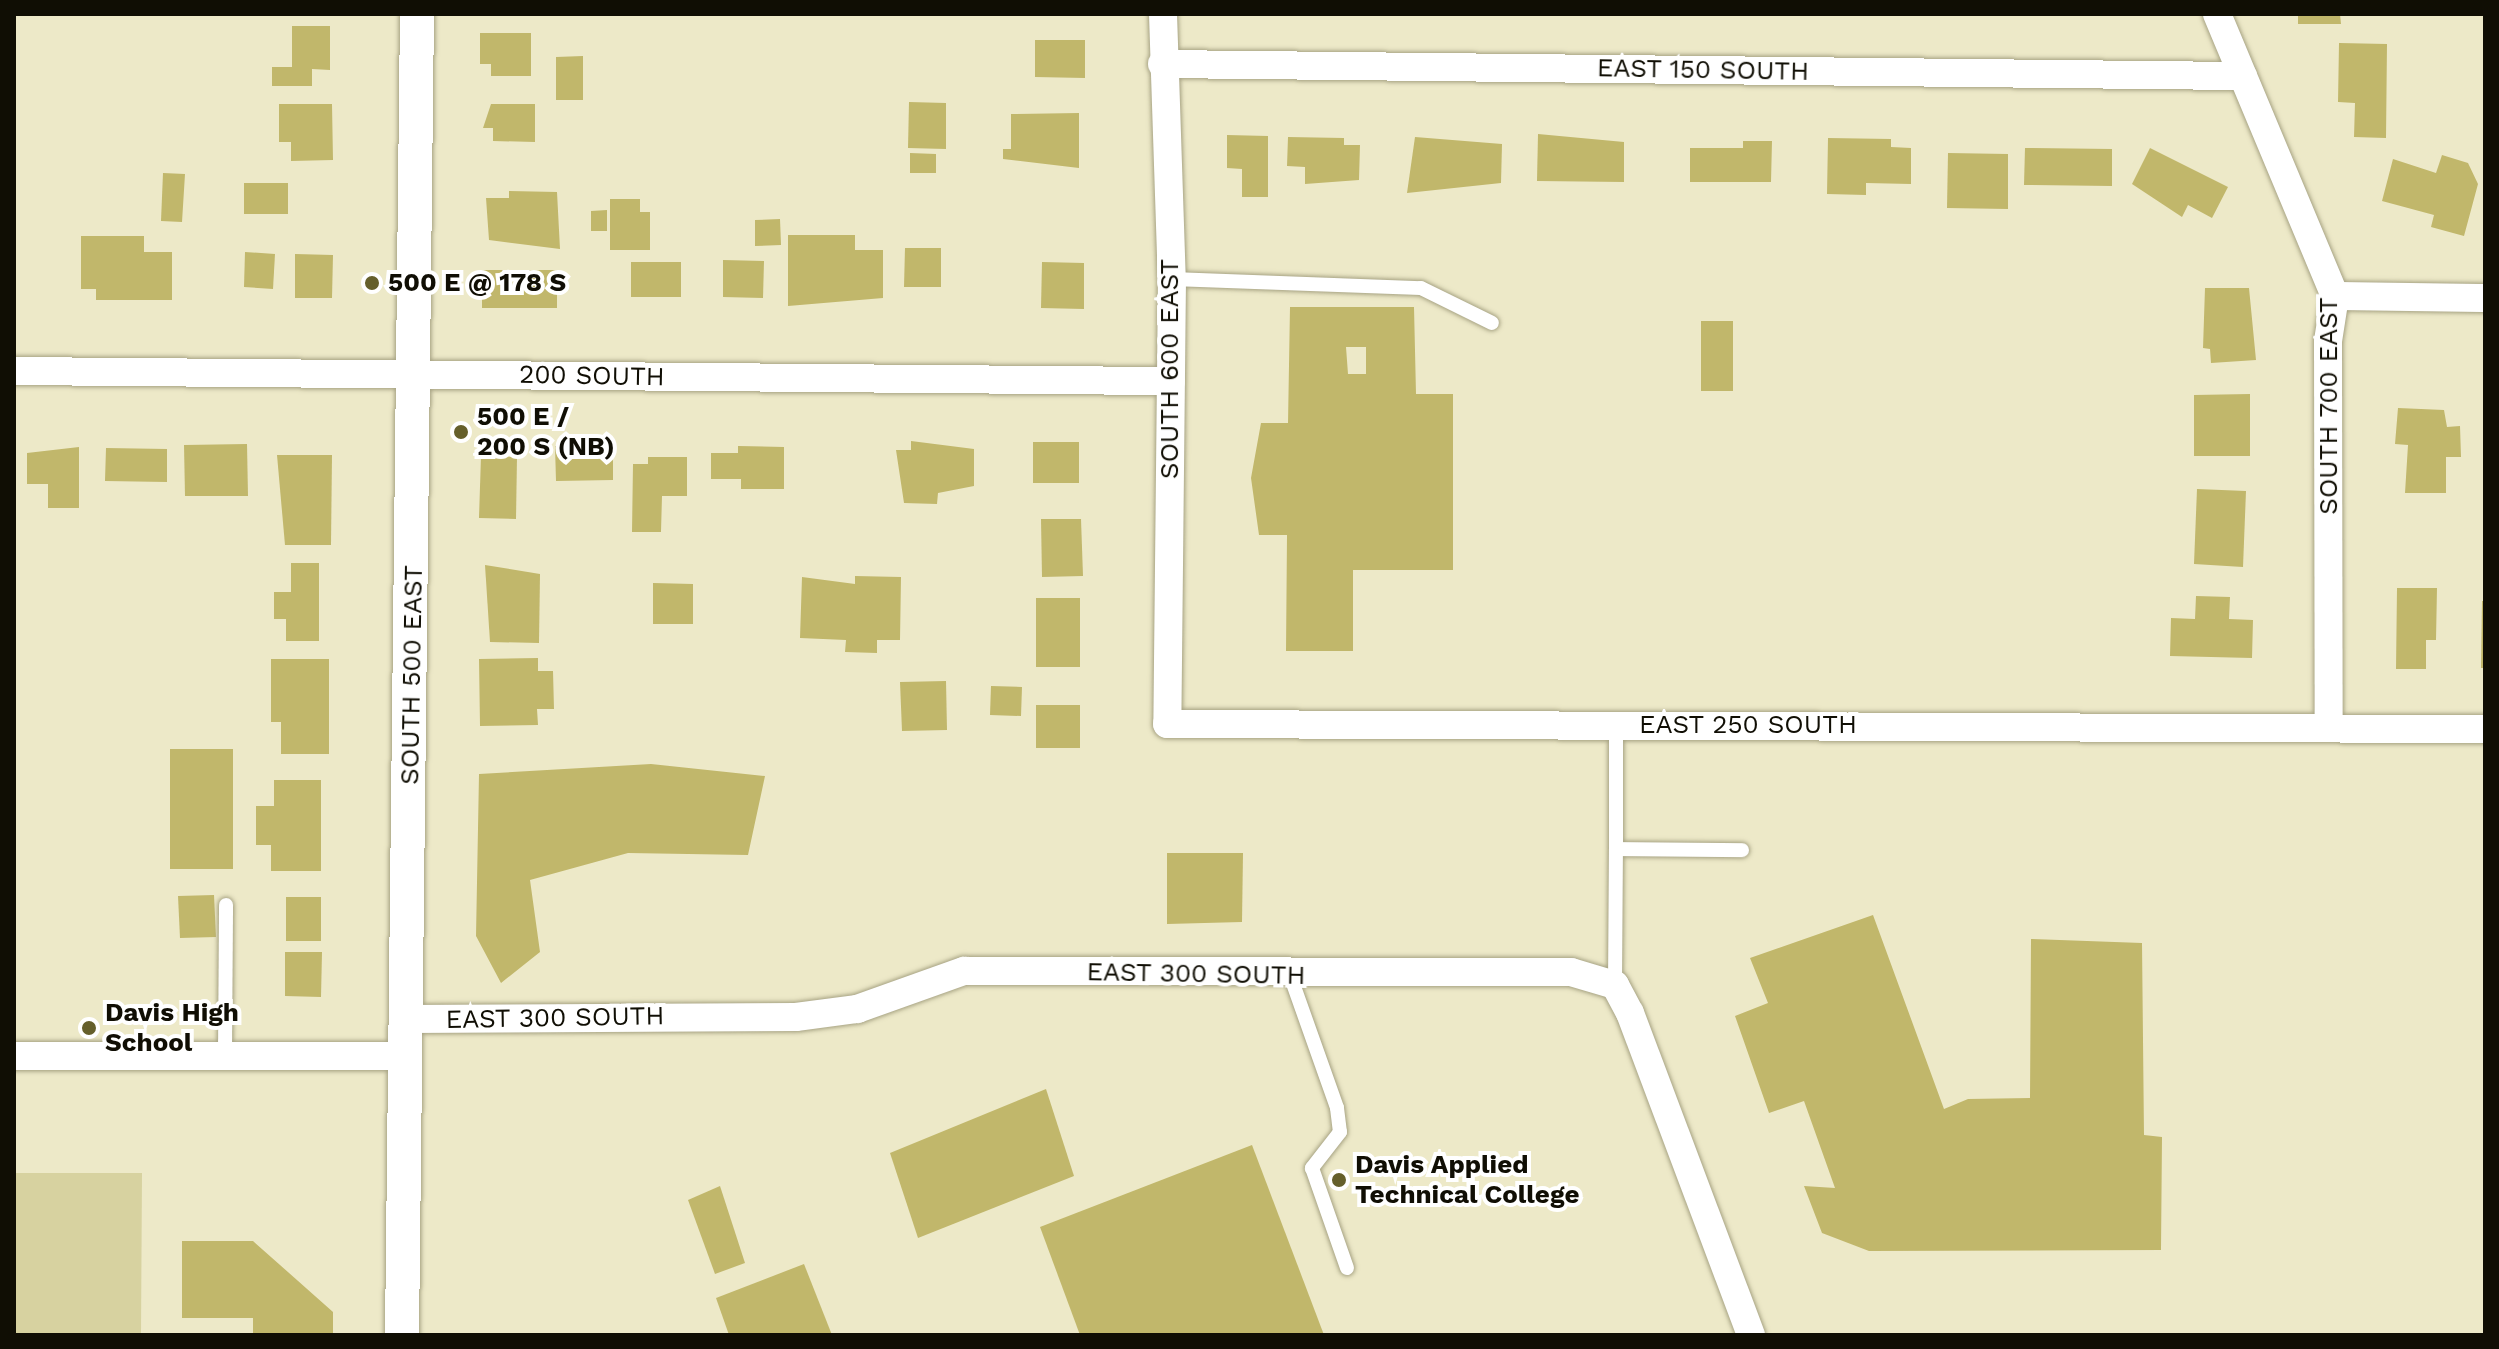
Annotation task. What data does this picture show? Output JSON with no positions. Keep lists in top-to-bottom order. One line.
{"streets":{"street":["EAST 150 SOUTH","SOUTH 600 EAST","200 SOUTH","SOUTH 700 EAST","SOUTH 500 EAST","EAST 250 SOUTH","EAST 300 SOUTH"]},"crossings":[["EAST 150 SOUTH","SOUTH 600 EAST"],["EAST 150 SOUTH","SOUTH 700 EAST"],["SOUTH 600 EAST","200 SOUTH"],["SOUTH 600 EAST","EAST 250 SOUTH"],["200 SOUTH","SOUTH 500 EAST"],["SOUTH 700 EAST","EAST 250 SOUTH"],["SOUTH 500 EAST","EAST 300 SOUTH"]],"places":["500 E @ 178 S","500 E / 200 S (NB)","Davis High School","Davis Applied Technical College"]}
